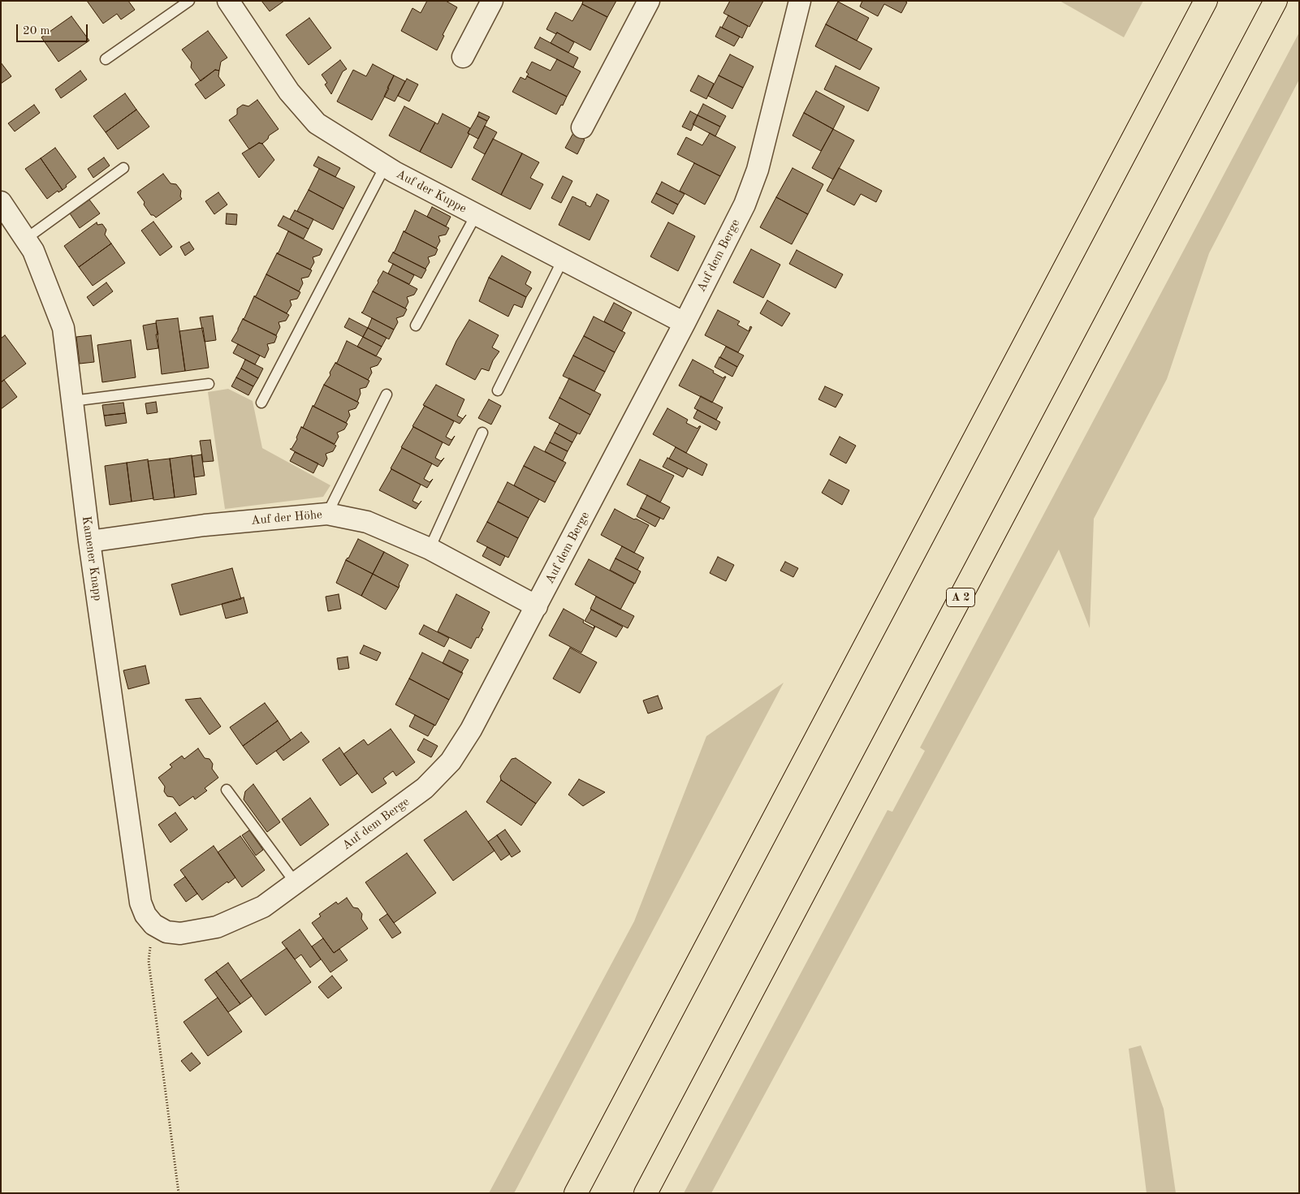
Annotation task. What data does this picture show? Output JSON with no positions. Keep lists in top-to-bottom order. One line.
{"streets":{"highway":["A 2"],"street":["Auf der Kuppe","Auf dem Berge","Auf der Höhe","Kamener Knapp"]},"crossings":[["Auf der Kuppe","Auf dem Berge"],["Auf dem Berge","Auf der Höhe"],["Auf dem Berge","Kamener Knapp"],["Auf der Höhe","Kamener Knapp"]],"scale_bar":"20 m"}
